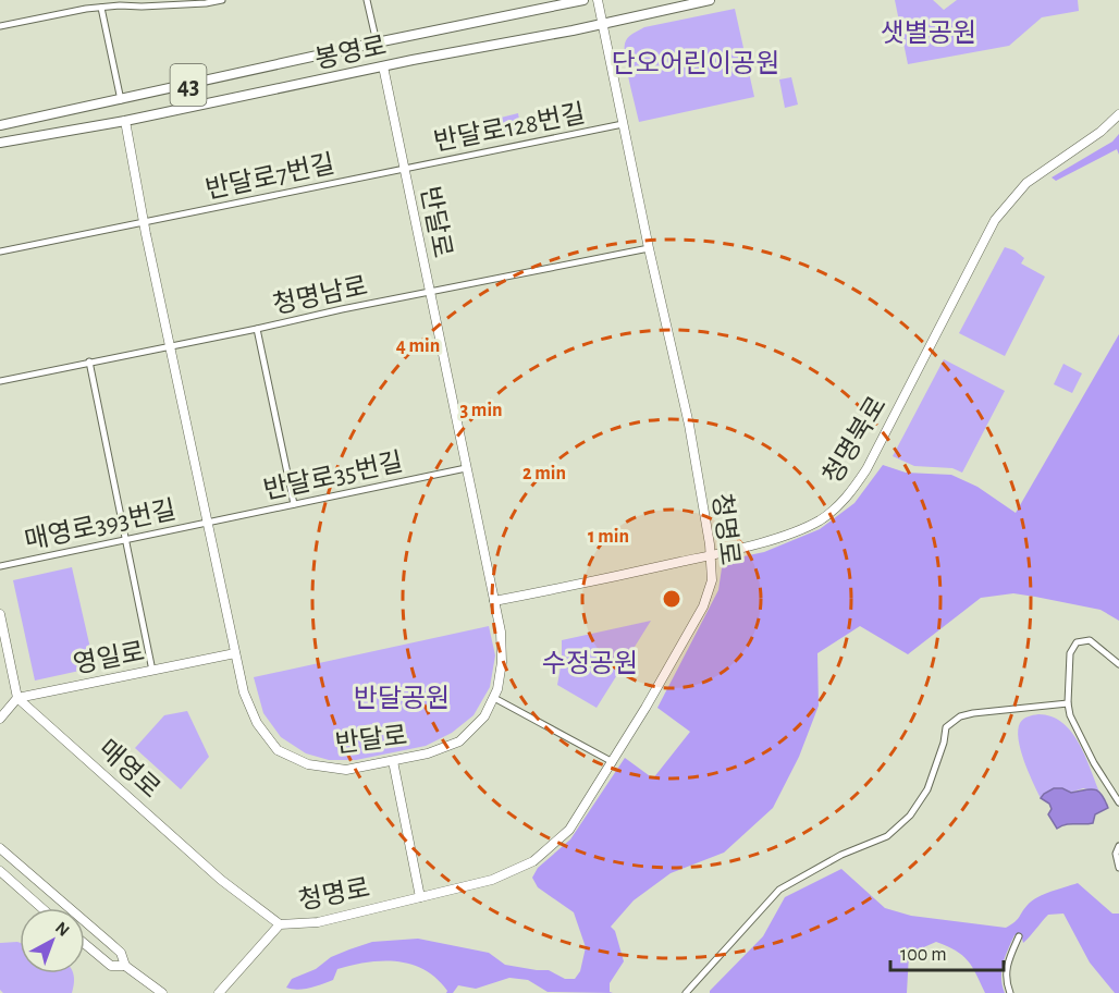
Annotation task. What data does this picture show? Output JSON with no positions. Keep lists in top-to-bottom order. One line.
{"streets":{"main road":["봉영로","43"],"street":["반달로128번길","반달로7번길","반달로","청명남로","청명북로","반달로35번길","매영로393번길","청명로","영일로","매영로"]},"crossings":[["봉영로","반달로"],["봉영로","청명로"],["반달로128번길","반달로7번길"],["반달로128번길","반달로"],["반달로128번길","청명로"],["반달로7번길","반달로"],["반달로","청명남로"],["반달로","청명북로"],["반달로","반달로35번길"],["반달로","매영로393번길"],["반달로","영일로"],["청명남로","청명로"],["청명북로","청명로"],["반달로35번길","매영로393번길"],["청명로","매영로"],["영일로","매영로"]],"parks":["샛별공원","단오어린이공원","수정공원","반달공원"],"scale_bar":"100 m","north":"top right","rings":["4 min","3 min","2 min","1 min"]}
